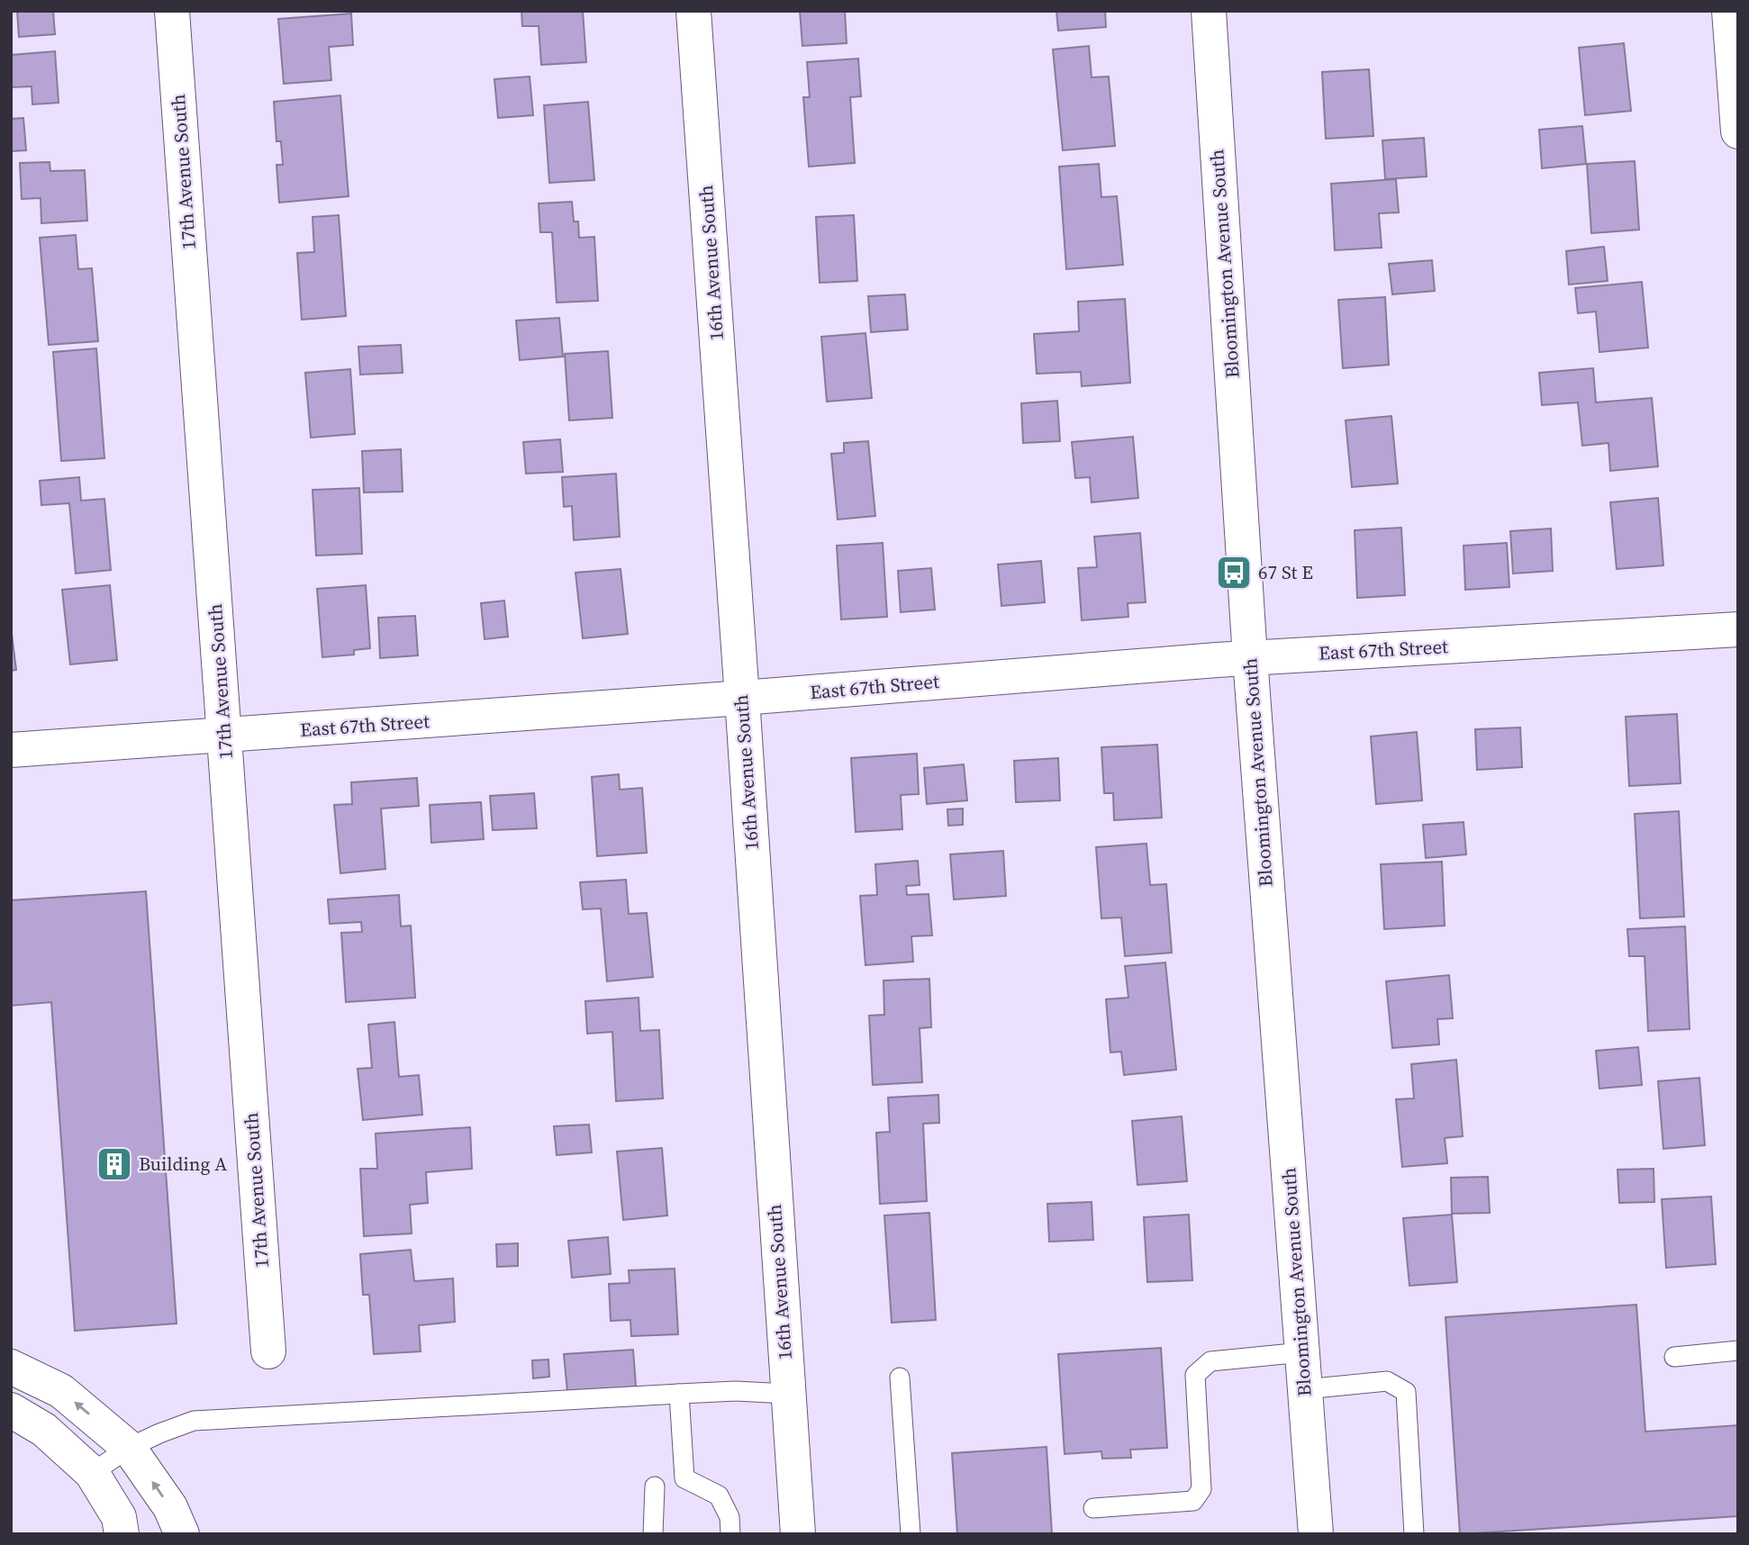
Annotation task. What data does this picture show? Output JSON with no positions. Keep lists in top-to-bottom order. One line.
{"streets":{"street":["17th Avenue South","16th Avenue South","Bloomington Avenue South","East 67th Street"]},"crossings":[["17th Avenue South","East 67th Street"],["16th Avenue South","East 67th Street"],["Bloomington Avenue South","East 67th Street"]],"places":{"bus stop":["67 St E"],"building":["Building A"]}}
